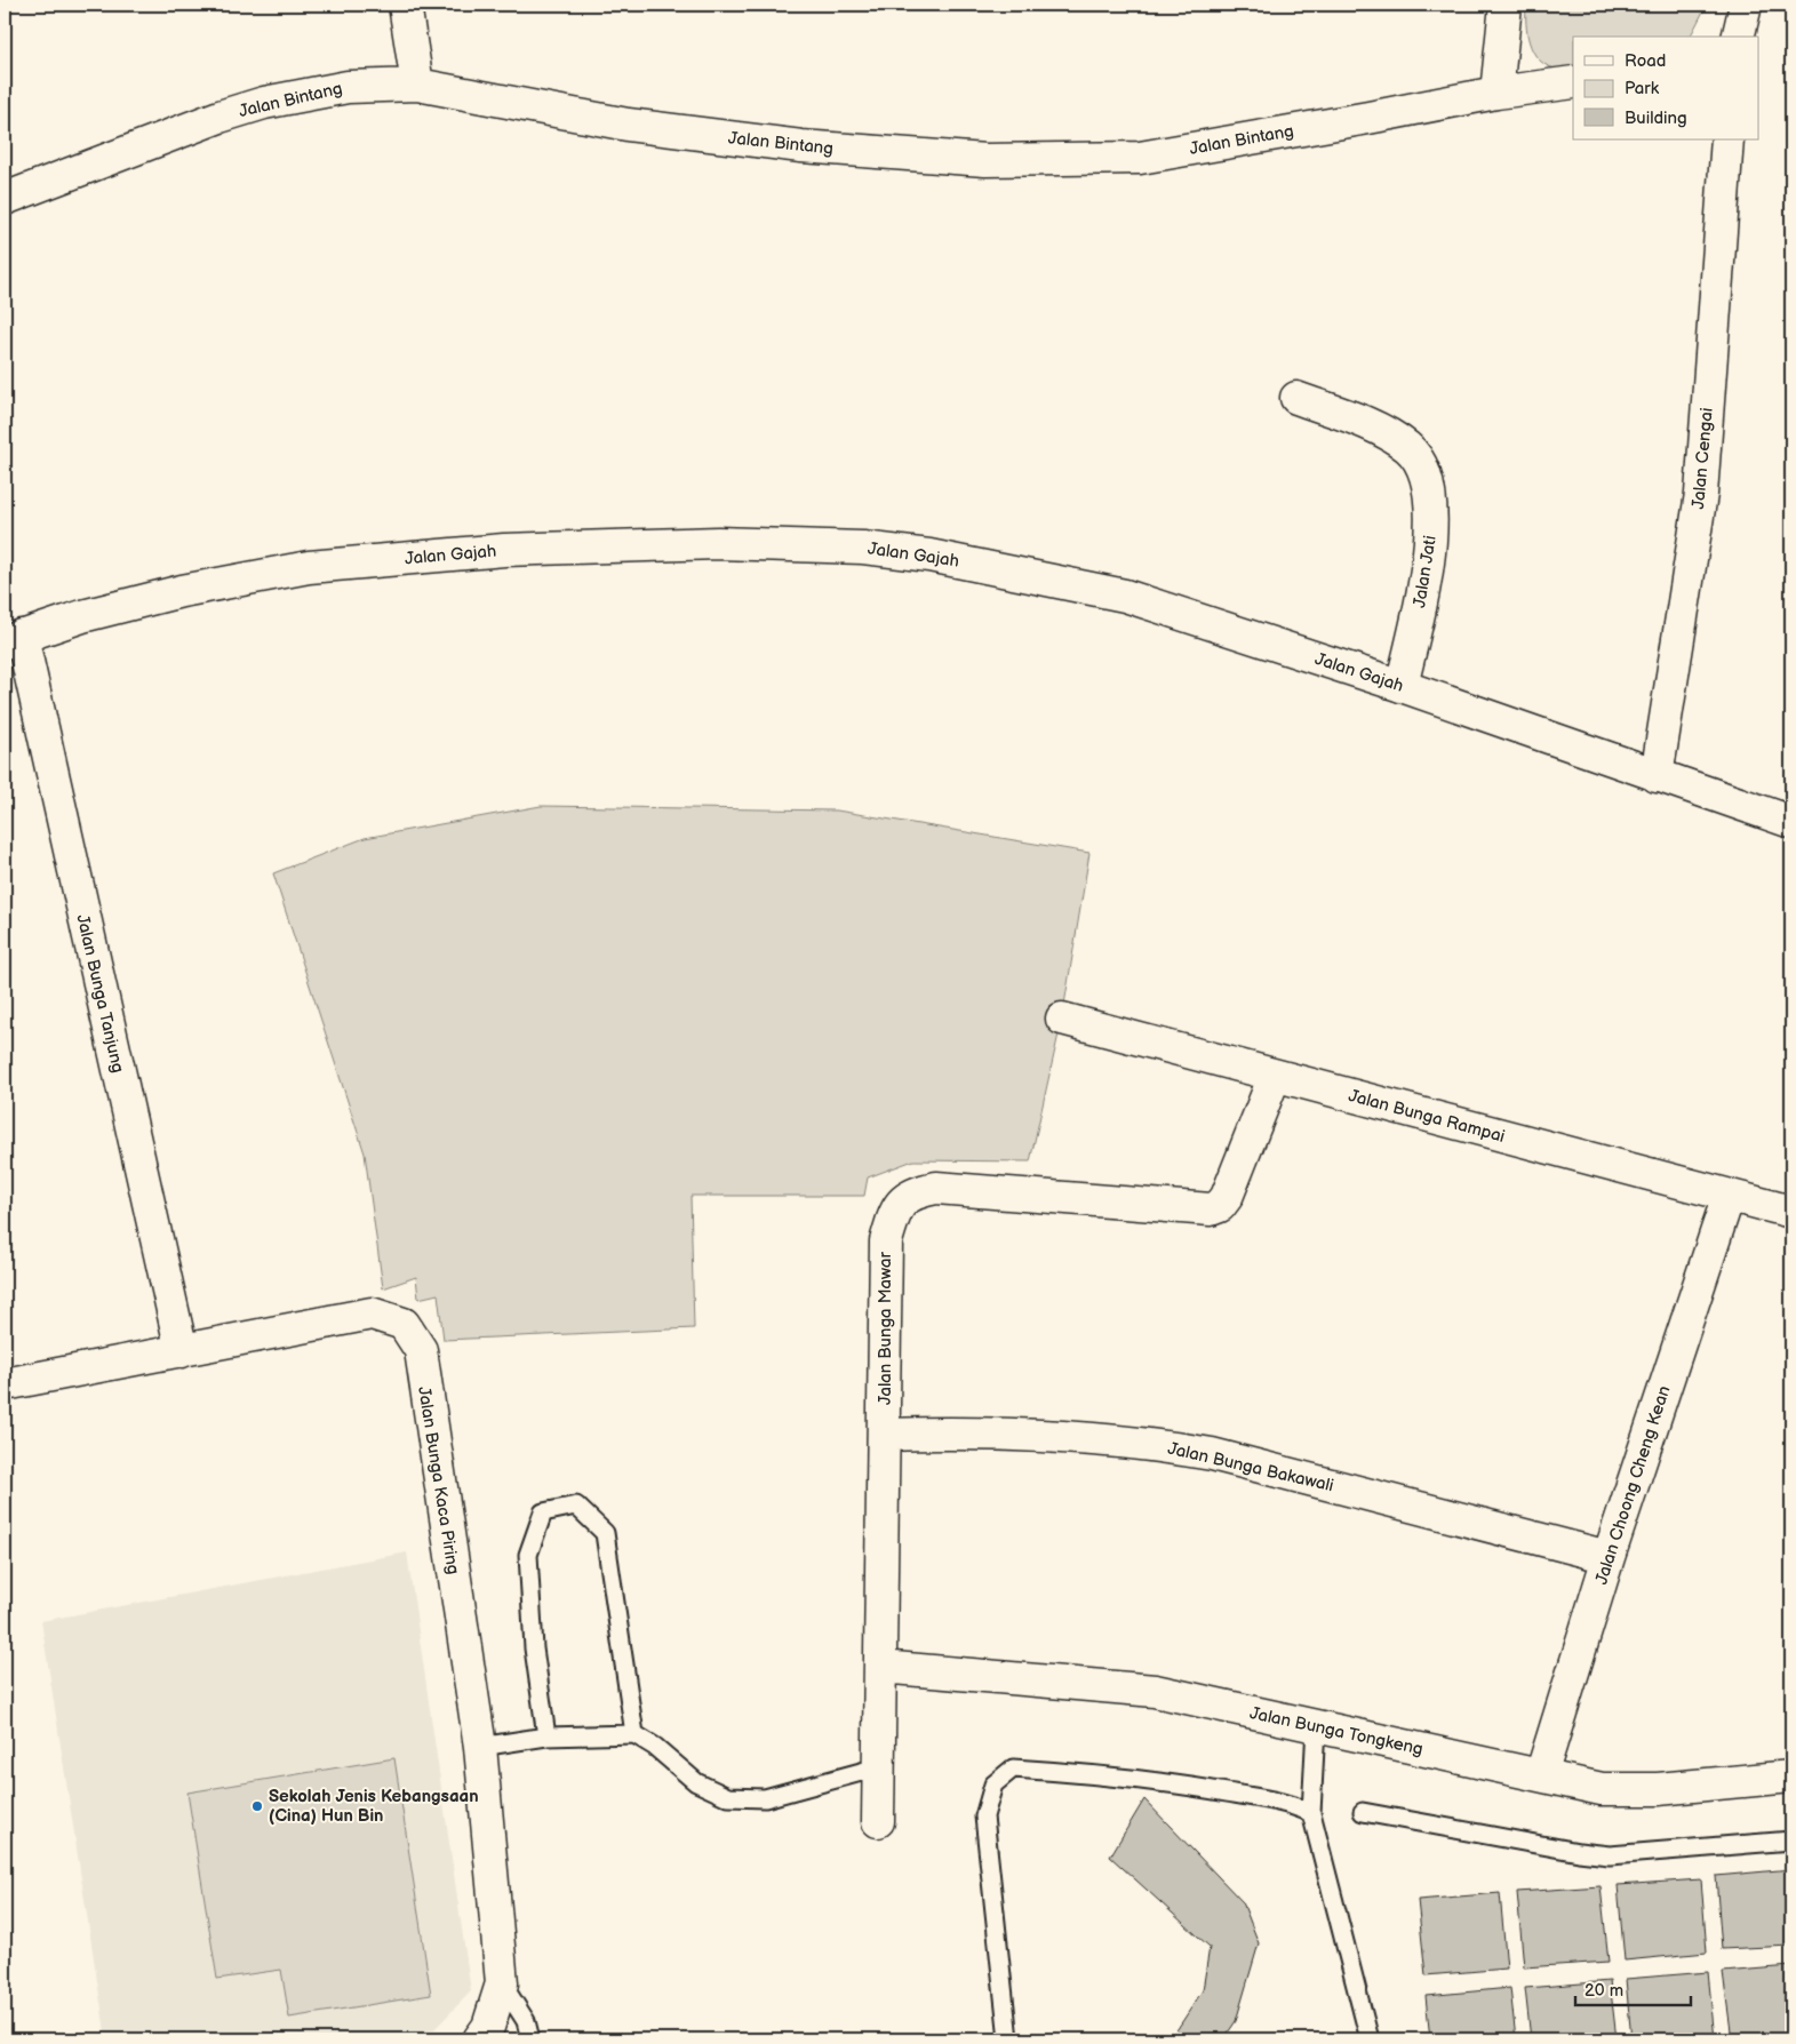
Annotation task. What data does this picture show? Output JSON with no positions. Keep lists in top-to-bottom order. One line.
{"streets":{"street":["Jalan Bintang","Jalan Cengai","Jalan Gajah","Jalan Jati","Jalan Bunga Tanjung","Jalan Bunga Rampai","Jalan Bunga Mawar","Jalan Bunga Bakawali","Jalan Bunga Kaca Piring","Jalan Choong Cheng Kean","Jalan Bunga Tongkeng"]},"crossings":[["Jalan Cengai","Jalan Gajah"],["Jalan Gajah","Jalan Jati"],["Jalan Gajah","Jalan Bunga Tanjung"],["Jalan Bunga Tanjung","Jalan Bunga Kaca Piring"],["Jalan Bunga Rampai","Jalan Bunga Mawar"],["Jalan Bunga Rampai","Jalan Choong Cheng Kean"],["Jalan Bunga Mawar","Jalan Bunga Bakawali"],["Jalan Bunga Mawar","Jalan Bunga Tongkeng"],["Jalan Bunga Bakawali","Jalan Choong Cheng Kean"],["Jalan Choong Cheng Kean","Jalan Bunga Tongkeng"]],"places":["Sekolah Jenis Kebangsaan (Cina) Hun Bin"],"legend":["Road","Park","Building"],"scale_bar":"20 m"}
